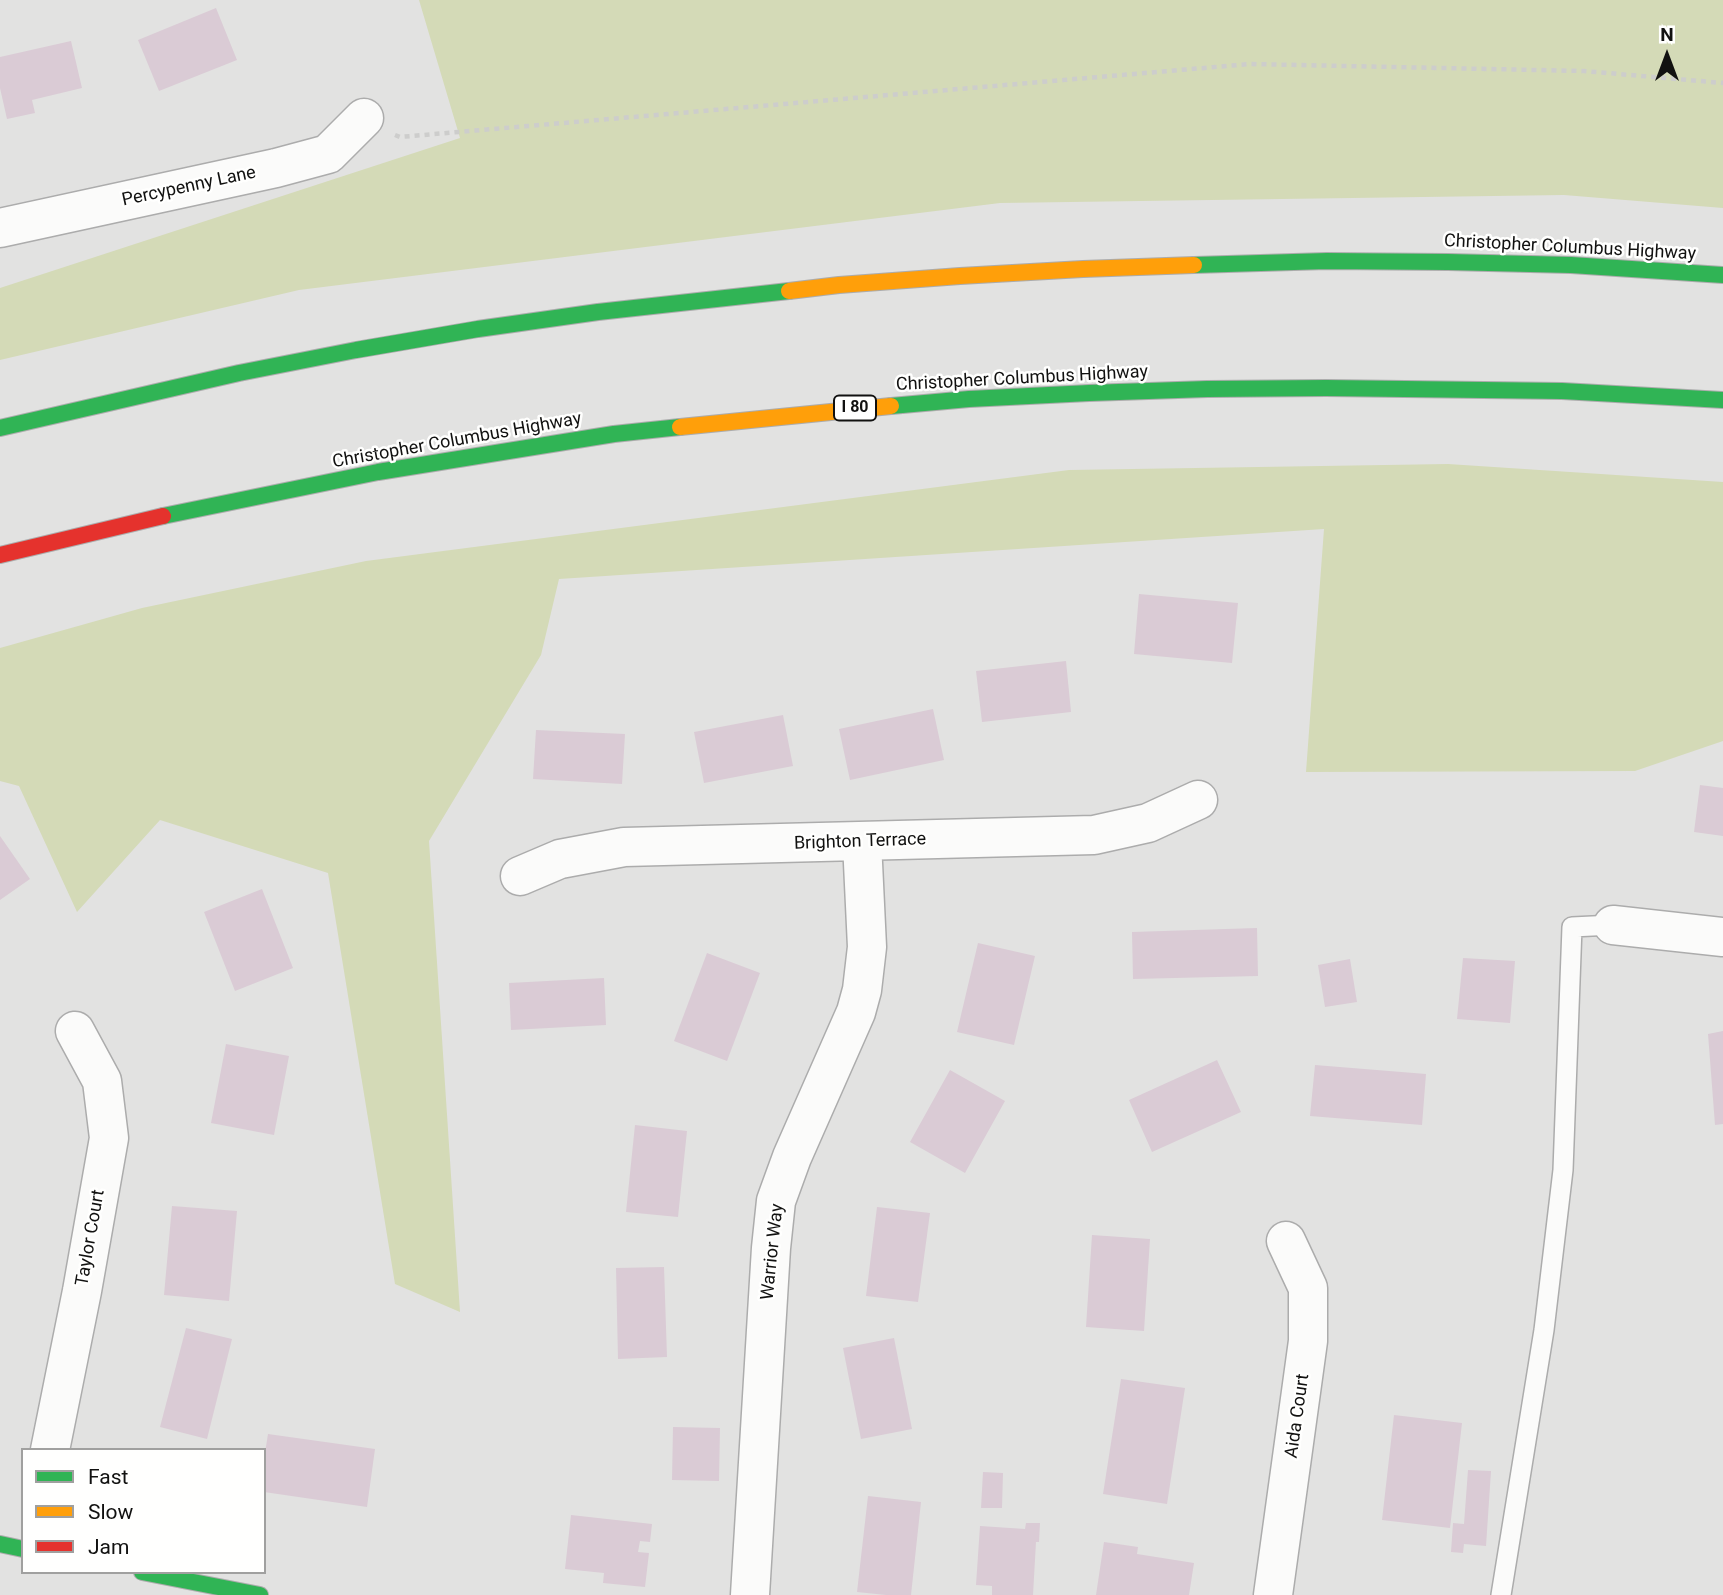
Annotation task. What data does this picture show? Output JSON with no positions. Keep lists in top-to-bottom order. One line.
{"streets":{"main road":["Christopher Columbus Highway","I 80"],"street":["Percypenny Lane","Brighton Terrace","Taylor Court","Warrior Way","Aida Court"]},"crossings":[["Brighton Terrace","Warrior Way"]],"legend":["Fast","Slow","Jam"],"north":"top"}
